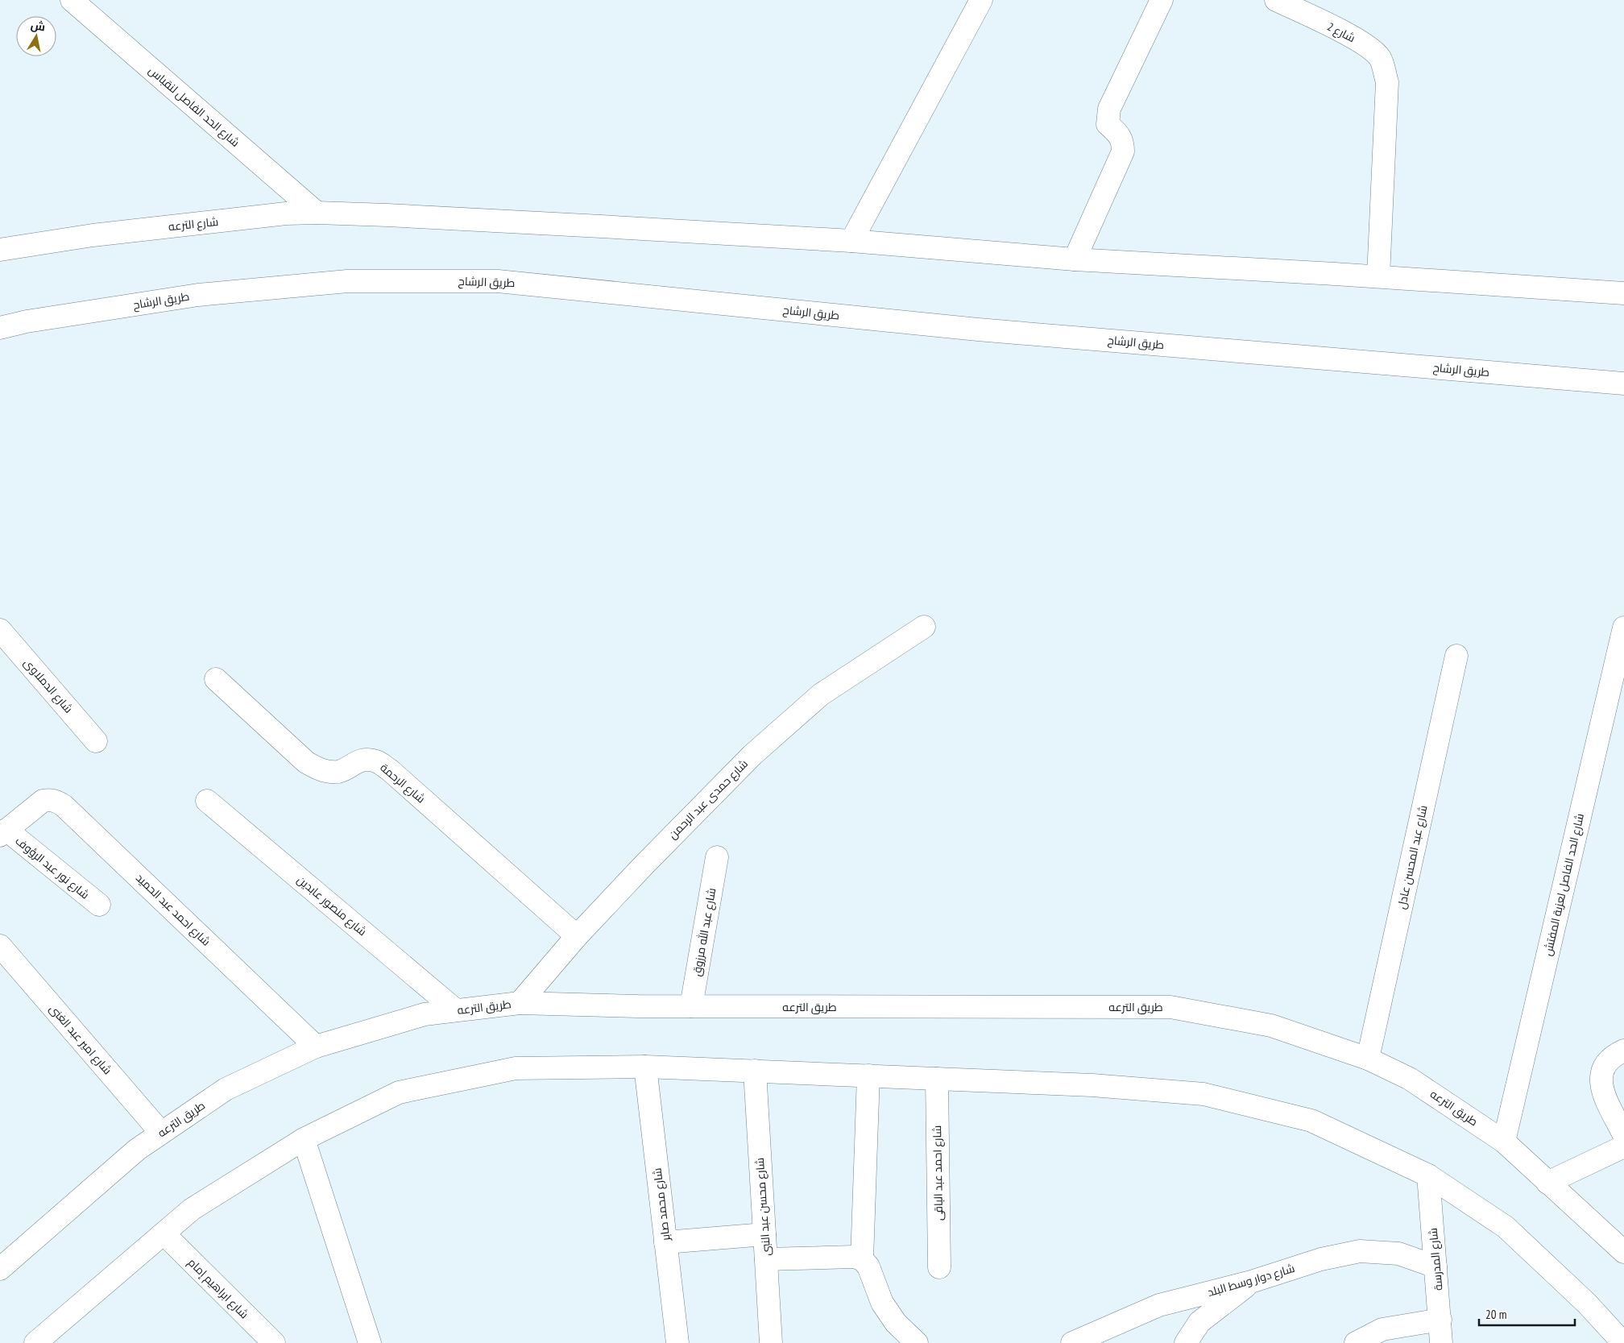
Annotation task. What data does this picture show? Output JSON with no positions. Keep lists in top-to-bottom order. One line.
{"streets":{"street":["شارع 2","شارع الحد الفاصل لنقباس","شارع الترعه","طريق الرشاح","شارع الدملاوى","شارع الرحمة","شارع حمدى عبد الرحمن","شارع عبد المحسن عادل","شارع نور عبد الرؤوف","شارع الحد الفاصل لعزبة المفتش","شارع منصور عابدين","شارع احمد عبد الحميد","شارع عبد الله مرزوق","طريق الترعه","شارع امير عبد الغنى","شارع احمد عبد الباقى","شارع محمد صابر","شارع محسن عبد النبى","شارع المدرسة","شارع دوار وسط البلد","شارع ابراهيم إمام"]},"crossings":[["شارع الحد الفاصل لنقباس","شارع الترعه"],["شارع الرحمة","شارع حمدى عبد الرحمن"],["شارع حمدى عبد الرحمن","طريق الترعه"],["شارع عبد المحسن عادل","طريق الترعه"],["شارع نور عبد الرؤوف","شارع احمد عبد الحميد"],["شارع الحد الفاصل لعزبة المفتش","طريق الترعه"],["شارع منصور عابدين","طريق الترعه"],["شارع احمد عبد الحميد","طريق الترعه"],["شارع عبد الله مرزوق","طريق الترعه"],["طريق الترعه","شارع امير عبد الغنى"],["شارع المدرسة","شارع دوار وسط البلد"]],"scale_bar":"20 m","north":"top"}
